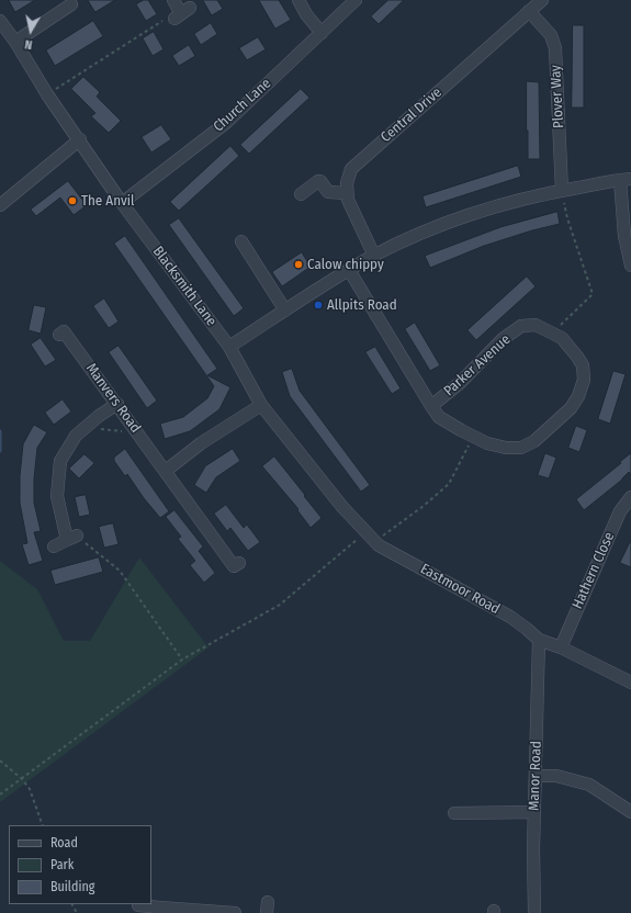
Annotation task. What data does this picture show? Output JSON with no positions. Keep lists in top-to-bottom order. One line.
{"streets":{"street":["Plover Way","Church Lane","Central Drive","Blacksmith Lane","Parker Avenue","Manvers Road","Hathern Close","Eastmoor Road","Manor Road"]},"crossings":[["Plover Way","Central Drive"],["Church Lane","Blacksmith Lane"],["Blacksmith Lane","Eastmoor Road"],["Hathern Close","Eastmoor Road"],["Eastmoor Road","Manor Road"]],"places":["The Anvil","Calow chippy","Allpits Road"],"legend":["Road","Park","Building"],"north":"bottom"}
